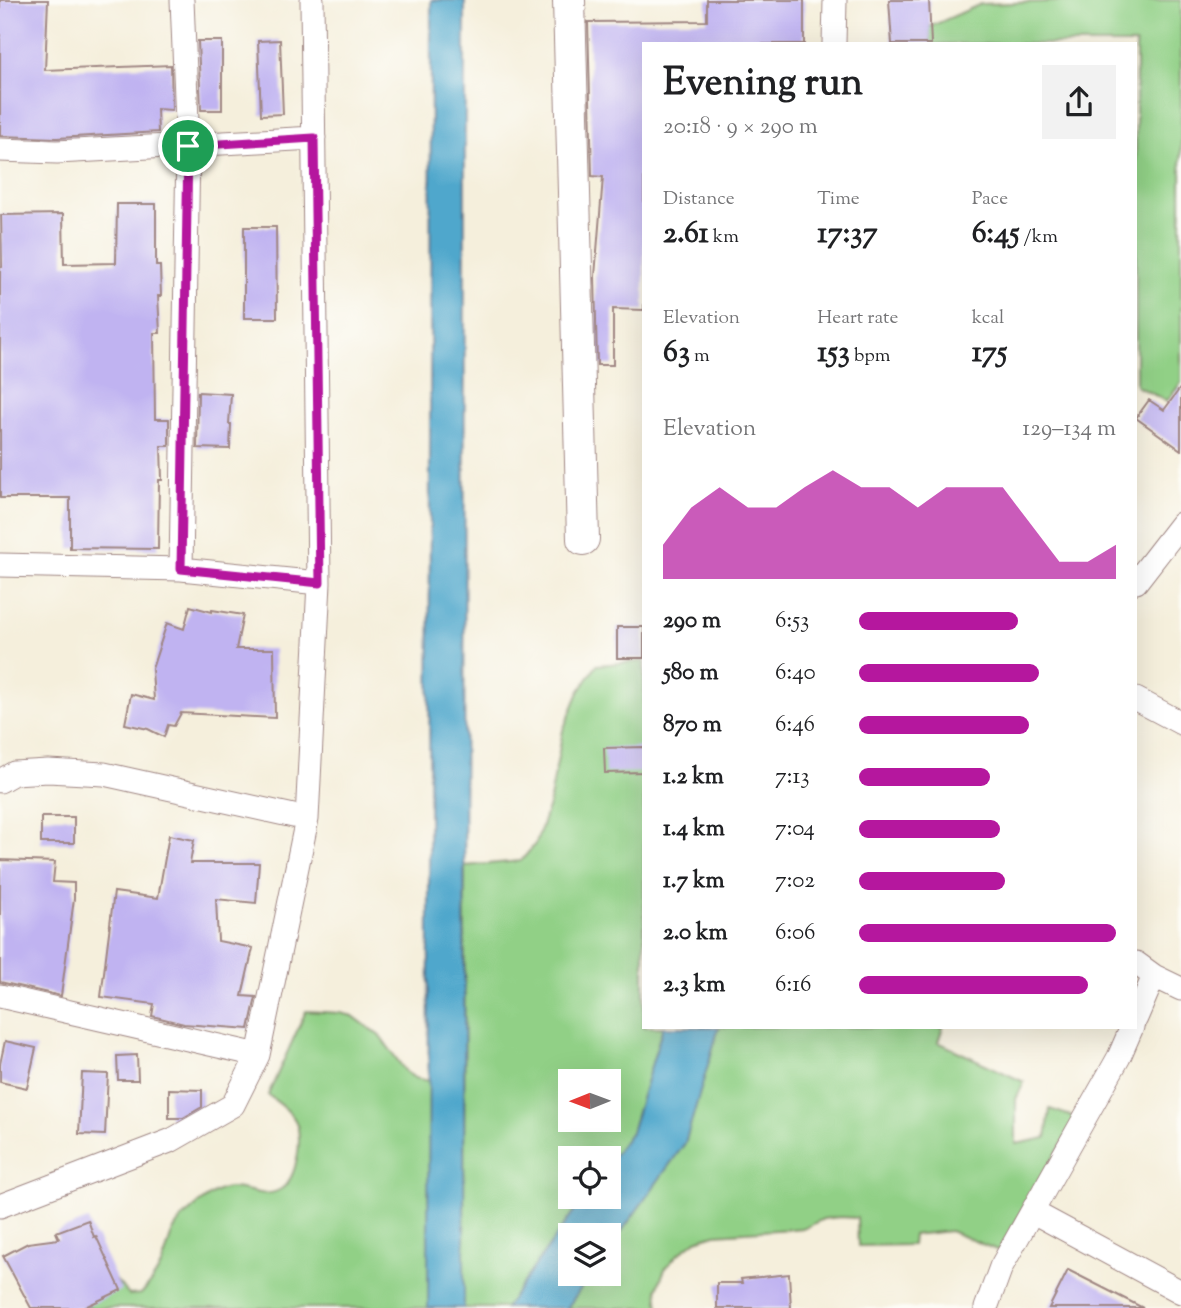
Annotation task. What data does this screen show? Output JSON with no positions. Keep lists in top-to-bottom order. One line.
{"north":"left","page":{"heading":["Evening run","20:18 · 9 × 290 m"],"stats":[["Distance","2.61 km"],["Time","17:37"],["Pace","6:45 /km"],["Elevation","63 m"],["Heart rate","153 bpm"],["kcal","175"]],"chart":["Elevation","129–134 m"],"list":[{"name":"290 m","note":"6:53"},{"name":"580 m","note":"6:40"},{"name":"870 m","note":"6:46"},{"name":"1.2 km","note":"7:13"},{"name":"1.4 km","note":"7:04"},{"name":"1.7 km","note":"7:02"},{"name":"2.0 km","note":"6:06"},{"name":"2.3 km","note":"6:16"}]}}
